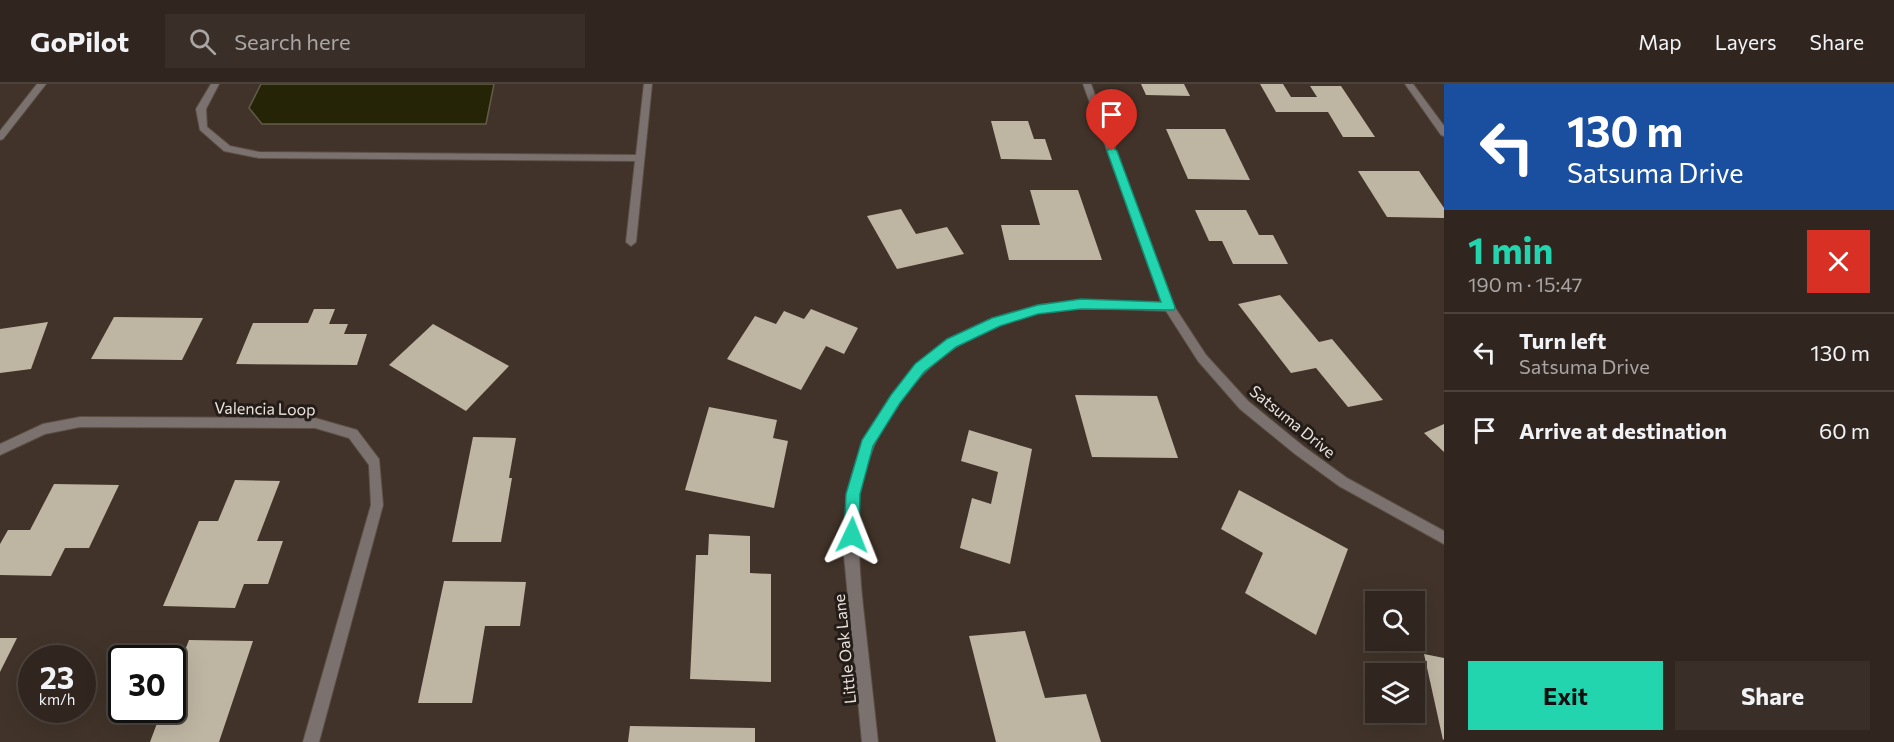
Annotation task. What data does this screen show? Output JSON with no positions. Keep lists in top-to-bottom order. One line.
{"streets":{"street":["Valencia Loop","Satsuma Drive","Little Oak Lane"]},"crossings":[["Satsuma Drive","Little Oak Lane"]],"page":{"header":"GoPilot","search":"Search here","nav":["Map","Layers","Share"],"turn":["130 m","Satsuma Drive"],"heading":["1 min","190 m · 15:47"],"list":[{"name":"Turn left","note":"Satsuma Drive","value":"130 m"},{"name":"Arrive at destination","value":"60 m"}],"speed":"23 km/h","limit":"30","buttons":["Exit","Share"]}}
